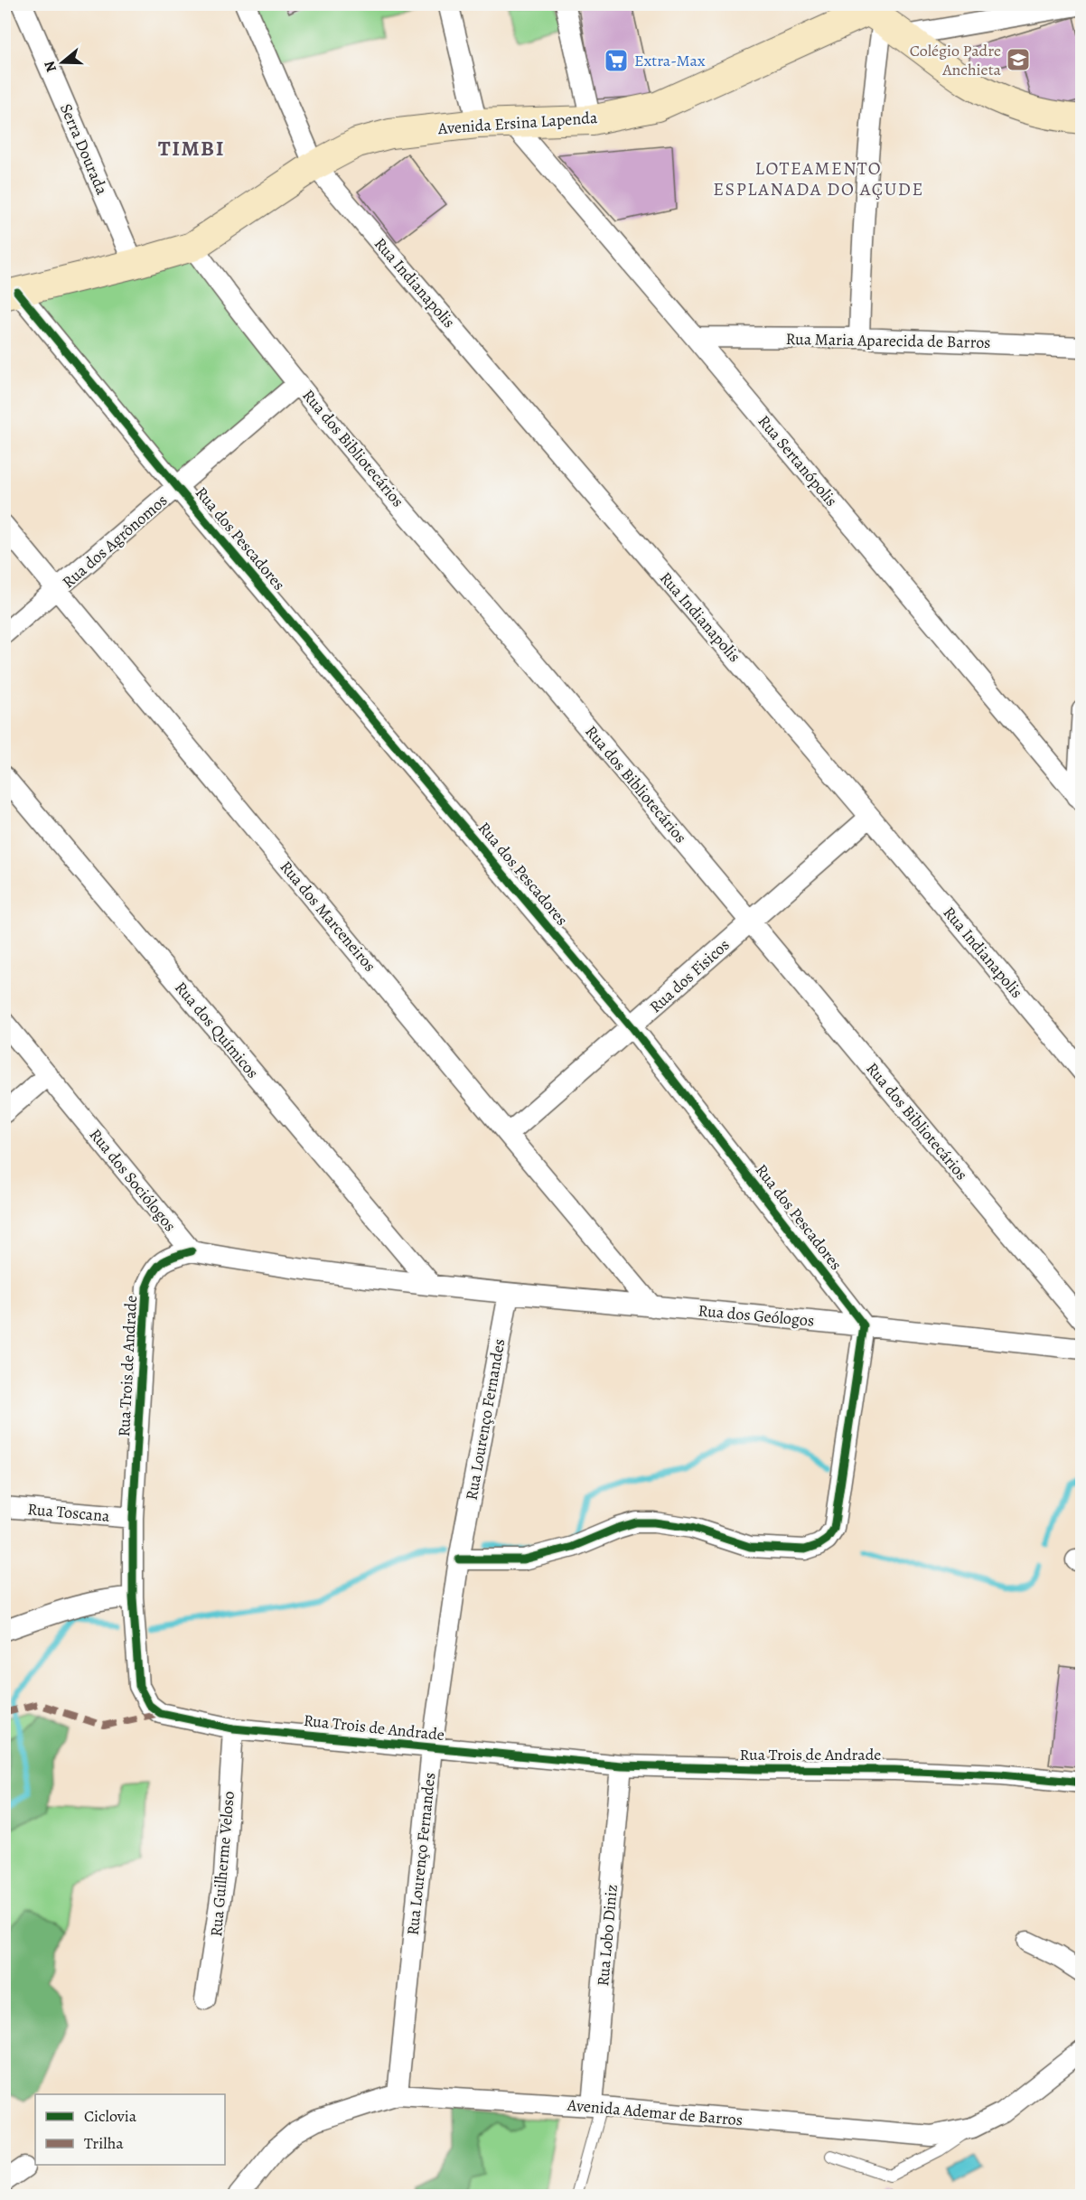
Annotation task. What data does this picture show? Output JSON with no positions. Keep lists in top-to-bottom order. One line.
{"streets":{"street":["Avenida Ersina Lapenda","Serra Dourada","Rua Indianapolis","Rua Maria Aparecida de Barros","Rua dos Bibliotecários","Rua Sertanópolis","Rua dos Pescadores","Rua dos Agrônomos","Rua dos Marceneiros","Rua dos Fisicos","Rua dos Químicos","Rua dos Sociólogos","Rua dos Geólogos","Rua Trois de Andrade","Rua Lourenço Fernandes","Rua Toscana","Rua Guilherme Veloso","Rua Lobo Diniz","Avenida Ademar de Barros"]},"crossings":[["Avenida Ersina Lapenda","Serra Dourada"],["Avenida Ersina Lapenda","Rua Indianapolis"],["Avenida Ersina Lapenda","Rua dos Bibliotecários"],["Avenida Ersina Lapenda","Rua Sertanópolis"],["Avenida Ersina Lapenda","Rua dos Pescadores"],["Rua Indianapolis","Rua dos Fisicos"],["Rua Maria Aparecida de Barros","Rua Sertanópolis"],["Rua dos Bibliotecários","Rua dos Agrônomos"],["Rua dos Bibliotecários","Rua dos Fisicos"],["Rua dos Pescadores","Rua dos Agrônomos"],["Rua dos Pescadores","Rua dos Fisicos"],["Rua dos Pescadores","Rua dos Geólogos"],["Rua dos Agrônomos","Rua dos Marceneiros"],["Rua dos Marceneiros","Rua dos Fisicos"],["Rua dos Marceneiros","Rua dos Geólogos"],["Rua dos Químicos","Rua dos Geólogos"],["Rua dos Sociólogos","Rua Trois de Andrade"],["Rua dos Geólogos","Rua Lourenço Fernandes"],["Rua Trois de Andrade","Rua Lourenço Fernandes"],["Rua Trois de Andrade","Rua Toscana"],["Rua Trois de Andrade","Rua Guilherme Veloso"],["Rua Trois de Andrade","Rua Lobo Diniz"],["Rua Lourenço Fernandes","Avenida Ademar de Barros"],["Rua Lobo Diniz","Avenida Ademar de Barros"]],"districts":["TIMBI","LOTEAMENTO ESPLANADA DO AÇUDE"],"places":{"school or university":["Colégio Padre Anchieta"],"supermarket":["Extra-Max"]},"legend":["Ciclovia","Trilha"],"north":"left"}
